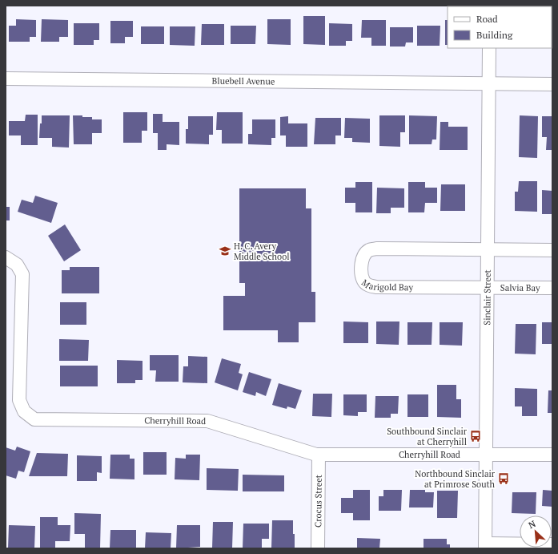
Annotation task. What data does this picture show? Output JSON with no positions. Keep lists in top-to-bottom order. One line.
{"streets":{"street":["Bluebell Avenue","Marigold Bay","Salvia Bay","Sinclair Street","Cherryhill Road","Crocus Street"]},"crossings":[["Bluebell Avenue","Sinclair Street"],["Marigold Bay","Salvia Bay"],["Marigold Bay","Sinclair Street"],["Salvia Bay","Sinclair Street"],["Sinclair Street","Cherryhill Road"],["Cherryhill Road","Crocus Street"]],"places":{"school or university":["H. C. Avery Middle School"],"bus stop":["Southbound Sinclair at Cherryhill","Northbound Sinclair at Primrose South"]},"legend":["Road","Building"],"north":"top left"}
